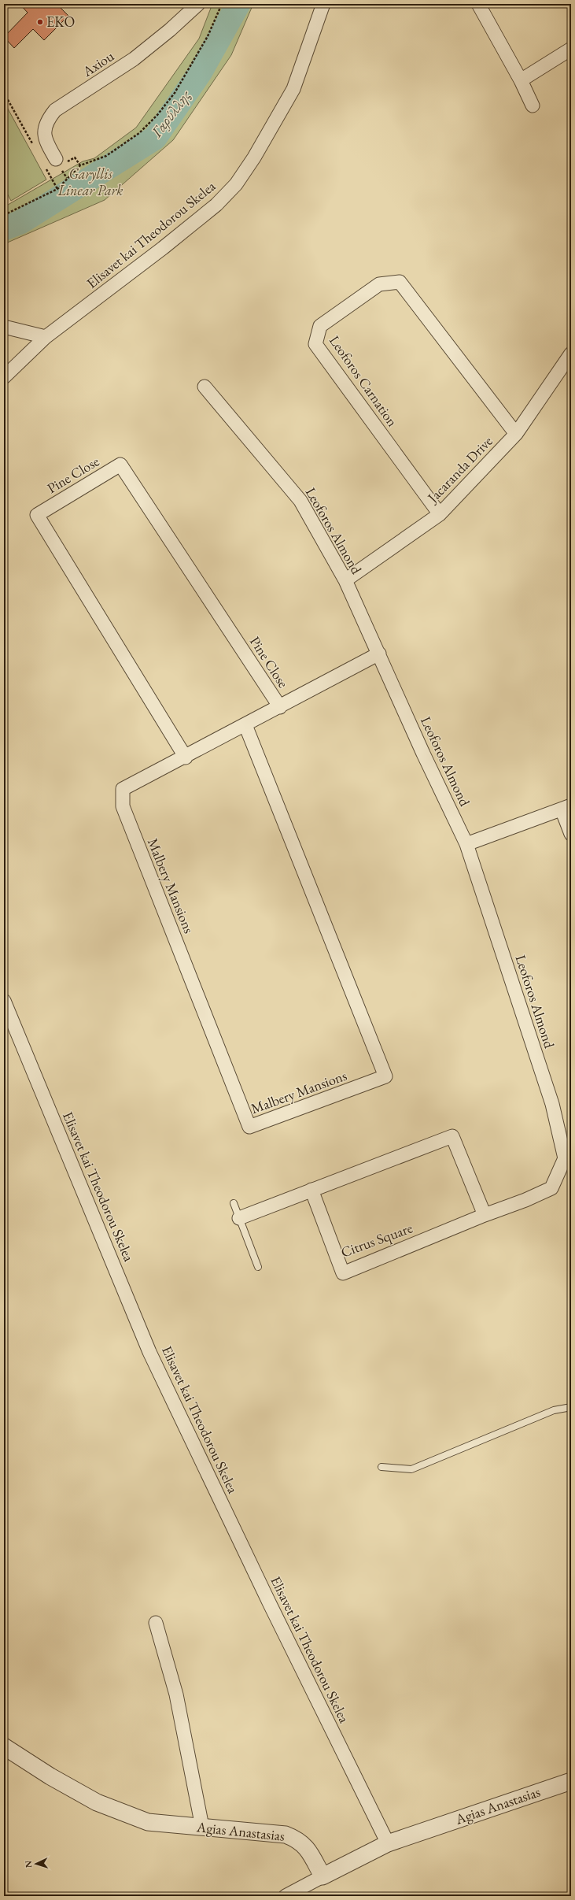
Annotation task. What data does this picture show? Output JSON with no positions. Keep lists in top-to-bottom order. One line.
{"streets":{"street":["Axiou","Elisavet kai Theodorou Skelea","Leoforos Carnation","Jacaranda Drive","Pine Close","Leoforos Almond","Malbery Mansions","Citrus Square","Agias Anastasias"]},"crossings":[["Elisavet kai Theodorou Skelea","Agias Anastasias"],["Leoforos Carnation","Jacaranda Drive"],["Jacaranda Drive","Leoforos Almond"],["Pine Close","Malbery Mansions"],["Leoforos Almond","Malbery Mansions"],["Leoforos Almond","Citrus Square"]],"water":["Γαρύλλης"],"parks":["Garyllis Linear Park"],"places":["EKO"],"north":"left"}
